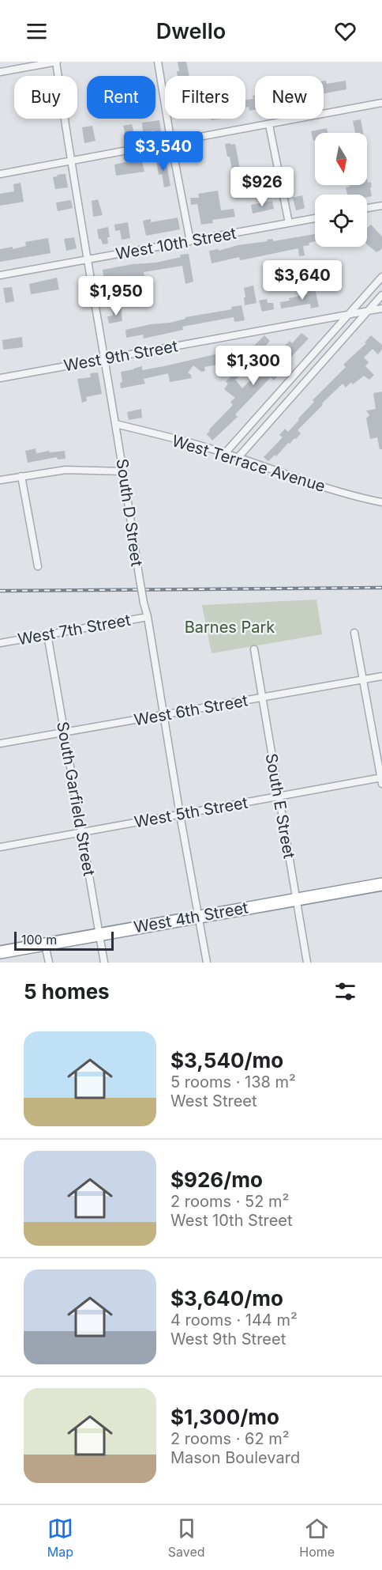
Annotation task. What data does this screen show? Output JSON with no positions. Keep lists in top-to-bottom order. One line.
{"streets":{"highway":["West 4th Street"],"street":["West 10th Street","West 9th Street","West Terrace Avenue","South D Street","West 7th Street","West 6th Street","South Garfield Street","South E Street","West 5th Street"]},"crossings":[["West 10th Street","South D Street"],["West 9th Street","South D Street"],["West Terrace Avenue","South D Street"],["South D Street","West 7th Street"],["South D Street","West 6th Street"],["South D Street","West 5th Street"],["South D Street","West 4th Street"],["West 7th Street","South Garfield Street"],["West 6th Street","South Garfield Street"],["West 6th Street","South E Street"],["South Garfield Street","West 5th Street"],["South Garfield Street","West 4th Street"],["South E Street","West 5th Street"],["South E Street","West 4th Street"]],"parks":["Barnes Park"],"scale_bar":"100 m","north":"bottom","page":{"header":"Dwello","chip":["Buy","Rent","Filters","New"],"price":["$3,540","$926","$3,640","$1,950","$1,300"],"scale":"100 m","heading":"5 homes","list":[{"name":"$3,540/mo","note":"5 rooms · 138 m² · West Street"},{"name":"$926/mo","note":"2 rooms · 52 m² · West 10th Street"},{"name":"$3,640/mo","note":"4 rooms · 144 m² · West 9th Street"},{"name":"$1,300/mo","note":"2 rooms · 62 m² · Mason Boulevard"}],"tabs":["Map","Saved","Home"]}}
